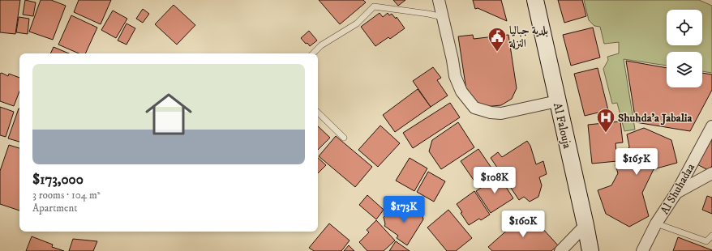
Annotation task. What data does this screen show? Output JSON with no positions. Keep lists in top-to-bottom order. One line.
{"streets":{"main road":["Al Falouja"],"street":["Al Shuhadaa"]},"places":{"public building":["بلدية جباليا النزلة"],"hospital":["Shuhda'a Jabalia"]},"page":{"list":[{"name":"$173,000","note":"3 rooms · 104 m² · Apartment"}],"price":["$165K","$108K","$173K","$160K"]}}
